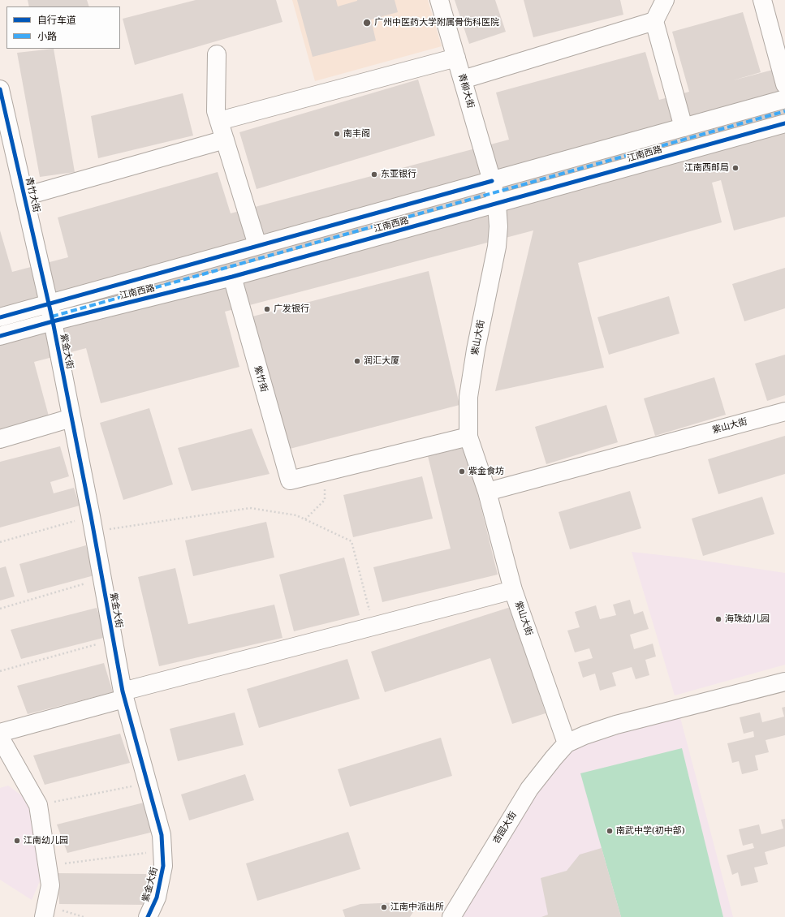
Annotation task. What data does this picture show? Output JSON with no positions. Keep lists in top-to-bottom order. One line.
{"streets":{"street":["青柳大街","江南西路","青竹大街","紫山大街","紫金大街","紫竹街","杏园大街"]},"crossings":[["青柳大街","紫山大街"],["江南西路","紫山大街"],["江南西路","紫金大街"],["江南西路","紫竹街"],["青竹大街","紫金大街"],["紫山大街","杏园大街"]],"places":["广州中医药大学附属骨伤科医院","南丰阁","江南西邮局","东亚银行","广发银行","润汇大厦","紫金食坊","海珠幼儿园","南武中学(初中部)","江南幼儿园","江南中派出所"],"legend":["自行车道","小路"]}
